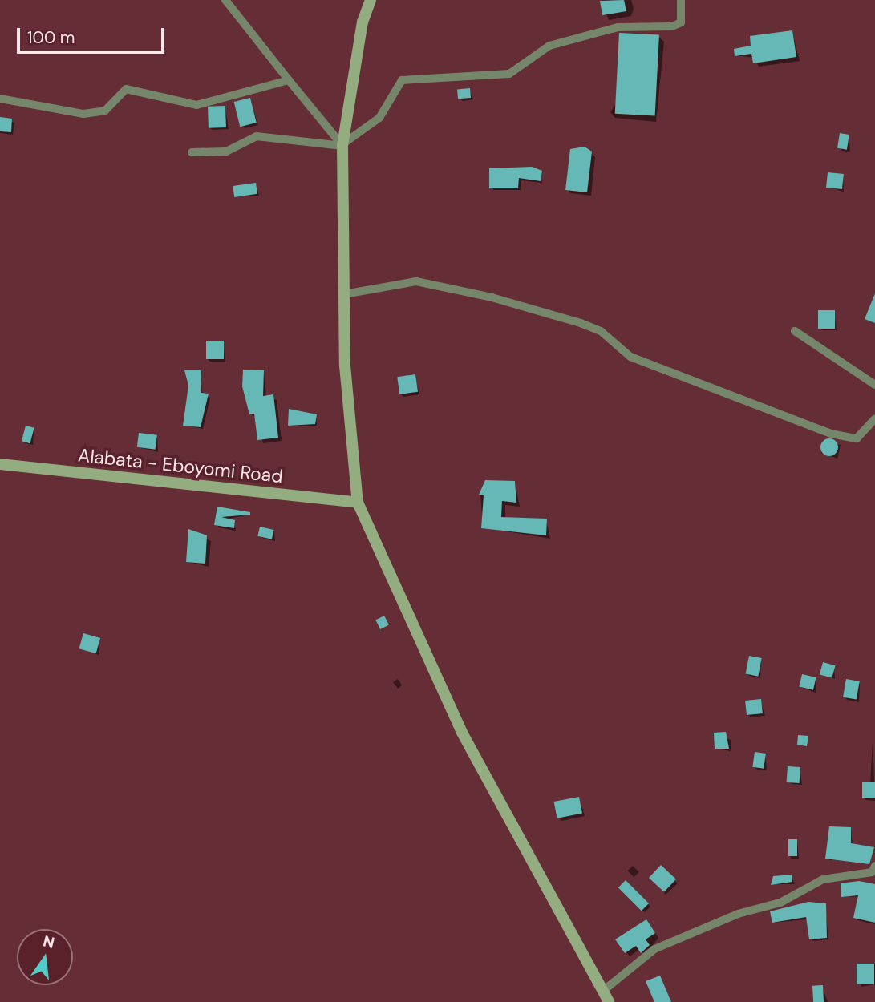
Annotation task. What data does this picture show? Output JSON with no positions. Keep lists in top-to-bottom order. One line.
{"streets":{"main road":["Alabata - Eboyomi Road"]},"scale_bar":"100 m","north":"top"}
